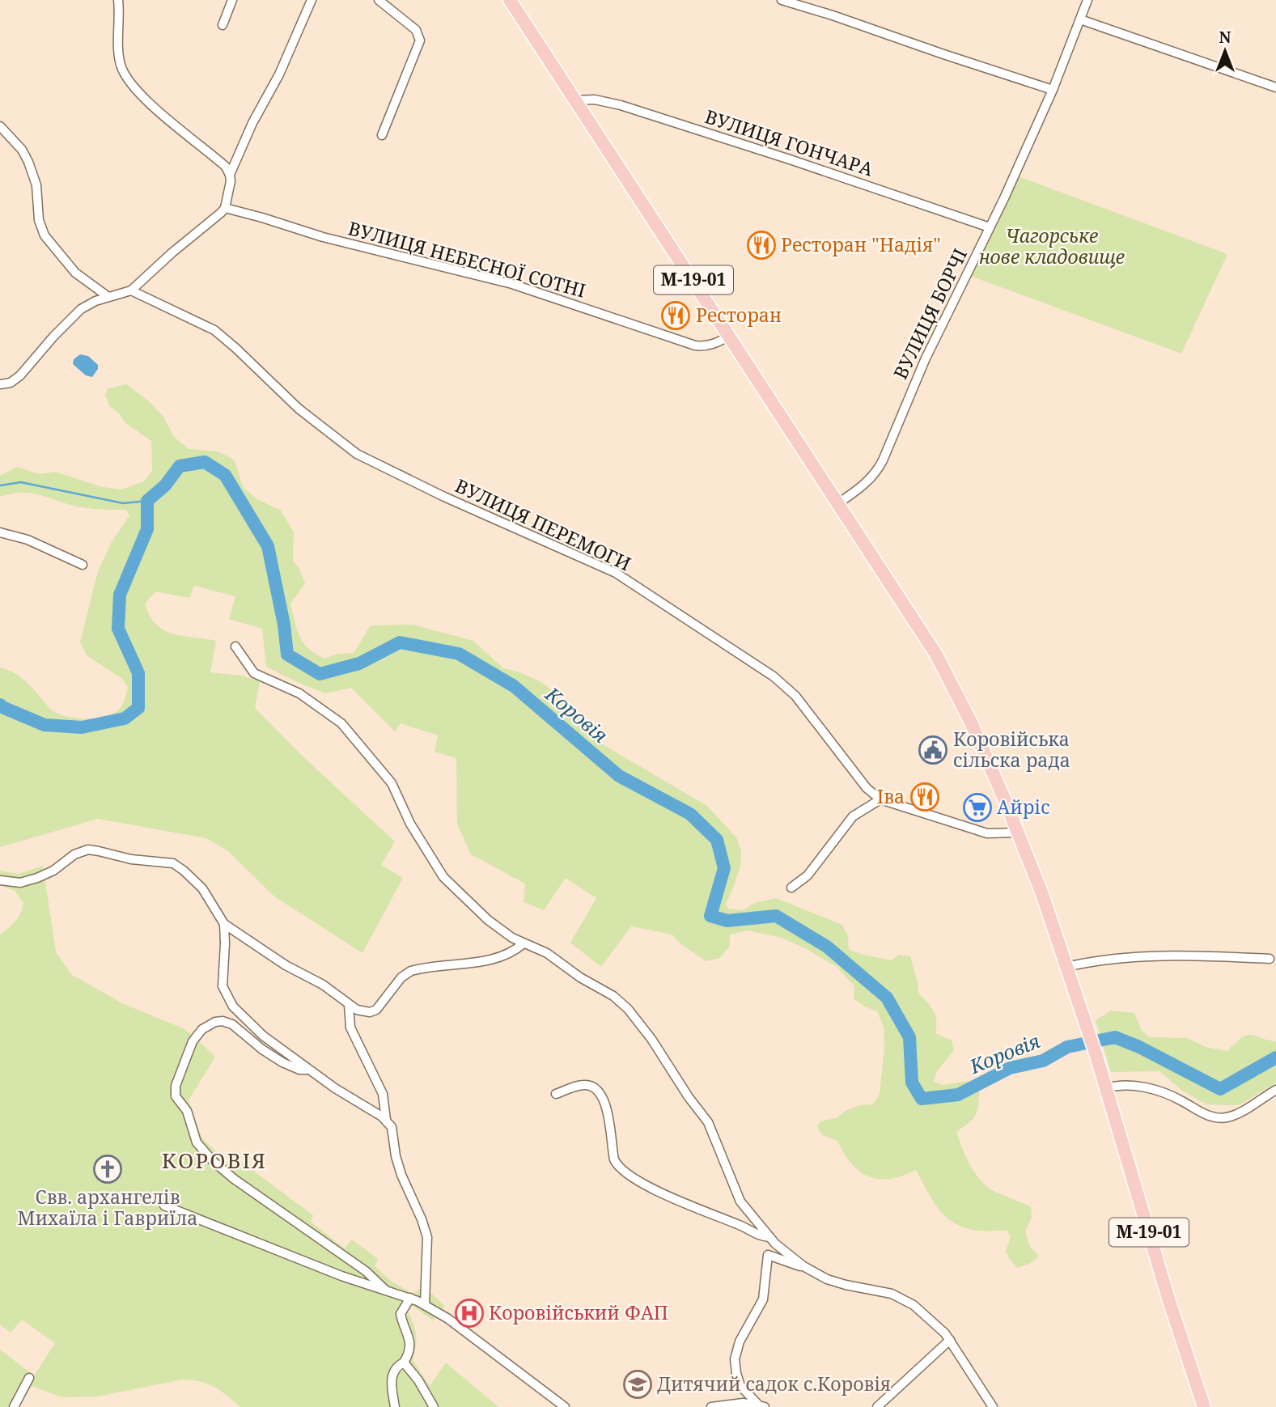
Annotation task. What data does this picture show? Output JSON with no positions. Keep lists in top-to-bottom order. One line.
{"streets":{"main road":["М-19-01"],"street":["ВУЛИЦЯ ГОНЧАРА","ВУЛИЦЯ НЕБЕСНОЇ СОТНІ","ВУЛИЦЯ БОРЧІ","ВУЛИЦЯ ПЕРЕМОГИ"]},"crossings":[["ВУЛИЦЯ ГОНЧАРА","М-19-01"],["ВУЛИЦЯ ГОНЧАРА","ВУЛИЦЯ БОРЧІ"],["ВУЛИЦЯ НЕБЕСНОЇ СОТНІ","М-19-01"],["М-19-01","ВУЛИЦЯ БОРЧІ"],["М-19-01","ВУЛИЦЯ ПЕРЕМОГИ"]],"districts":["КОРОВІЯ"],"water":["Коровія"],"parks":["Чагорське нове кладовище"],"places":{"restaurant":["Ресторан \"Надія\"","Ресторан","Іва"],"public building":["Коровійська сільска рада"],"supermarket":["Айріс"],"church":["Свв. архангелів Михаїла і Гавриїла"],"hospital":["Коровійський ФАП"],"school or university":["Дитячий садок с.Коровія"]},"north":"top"}
